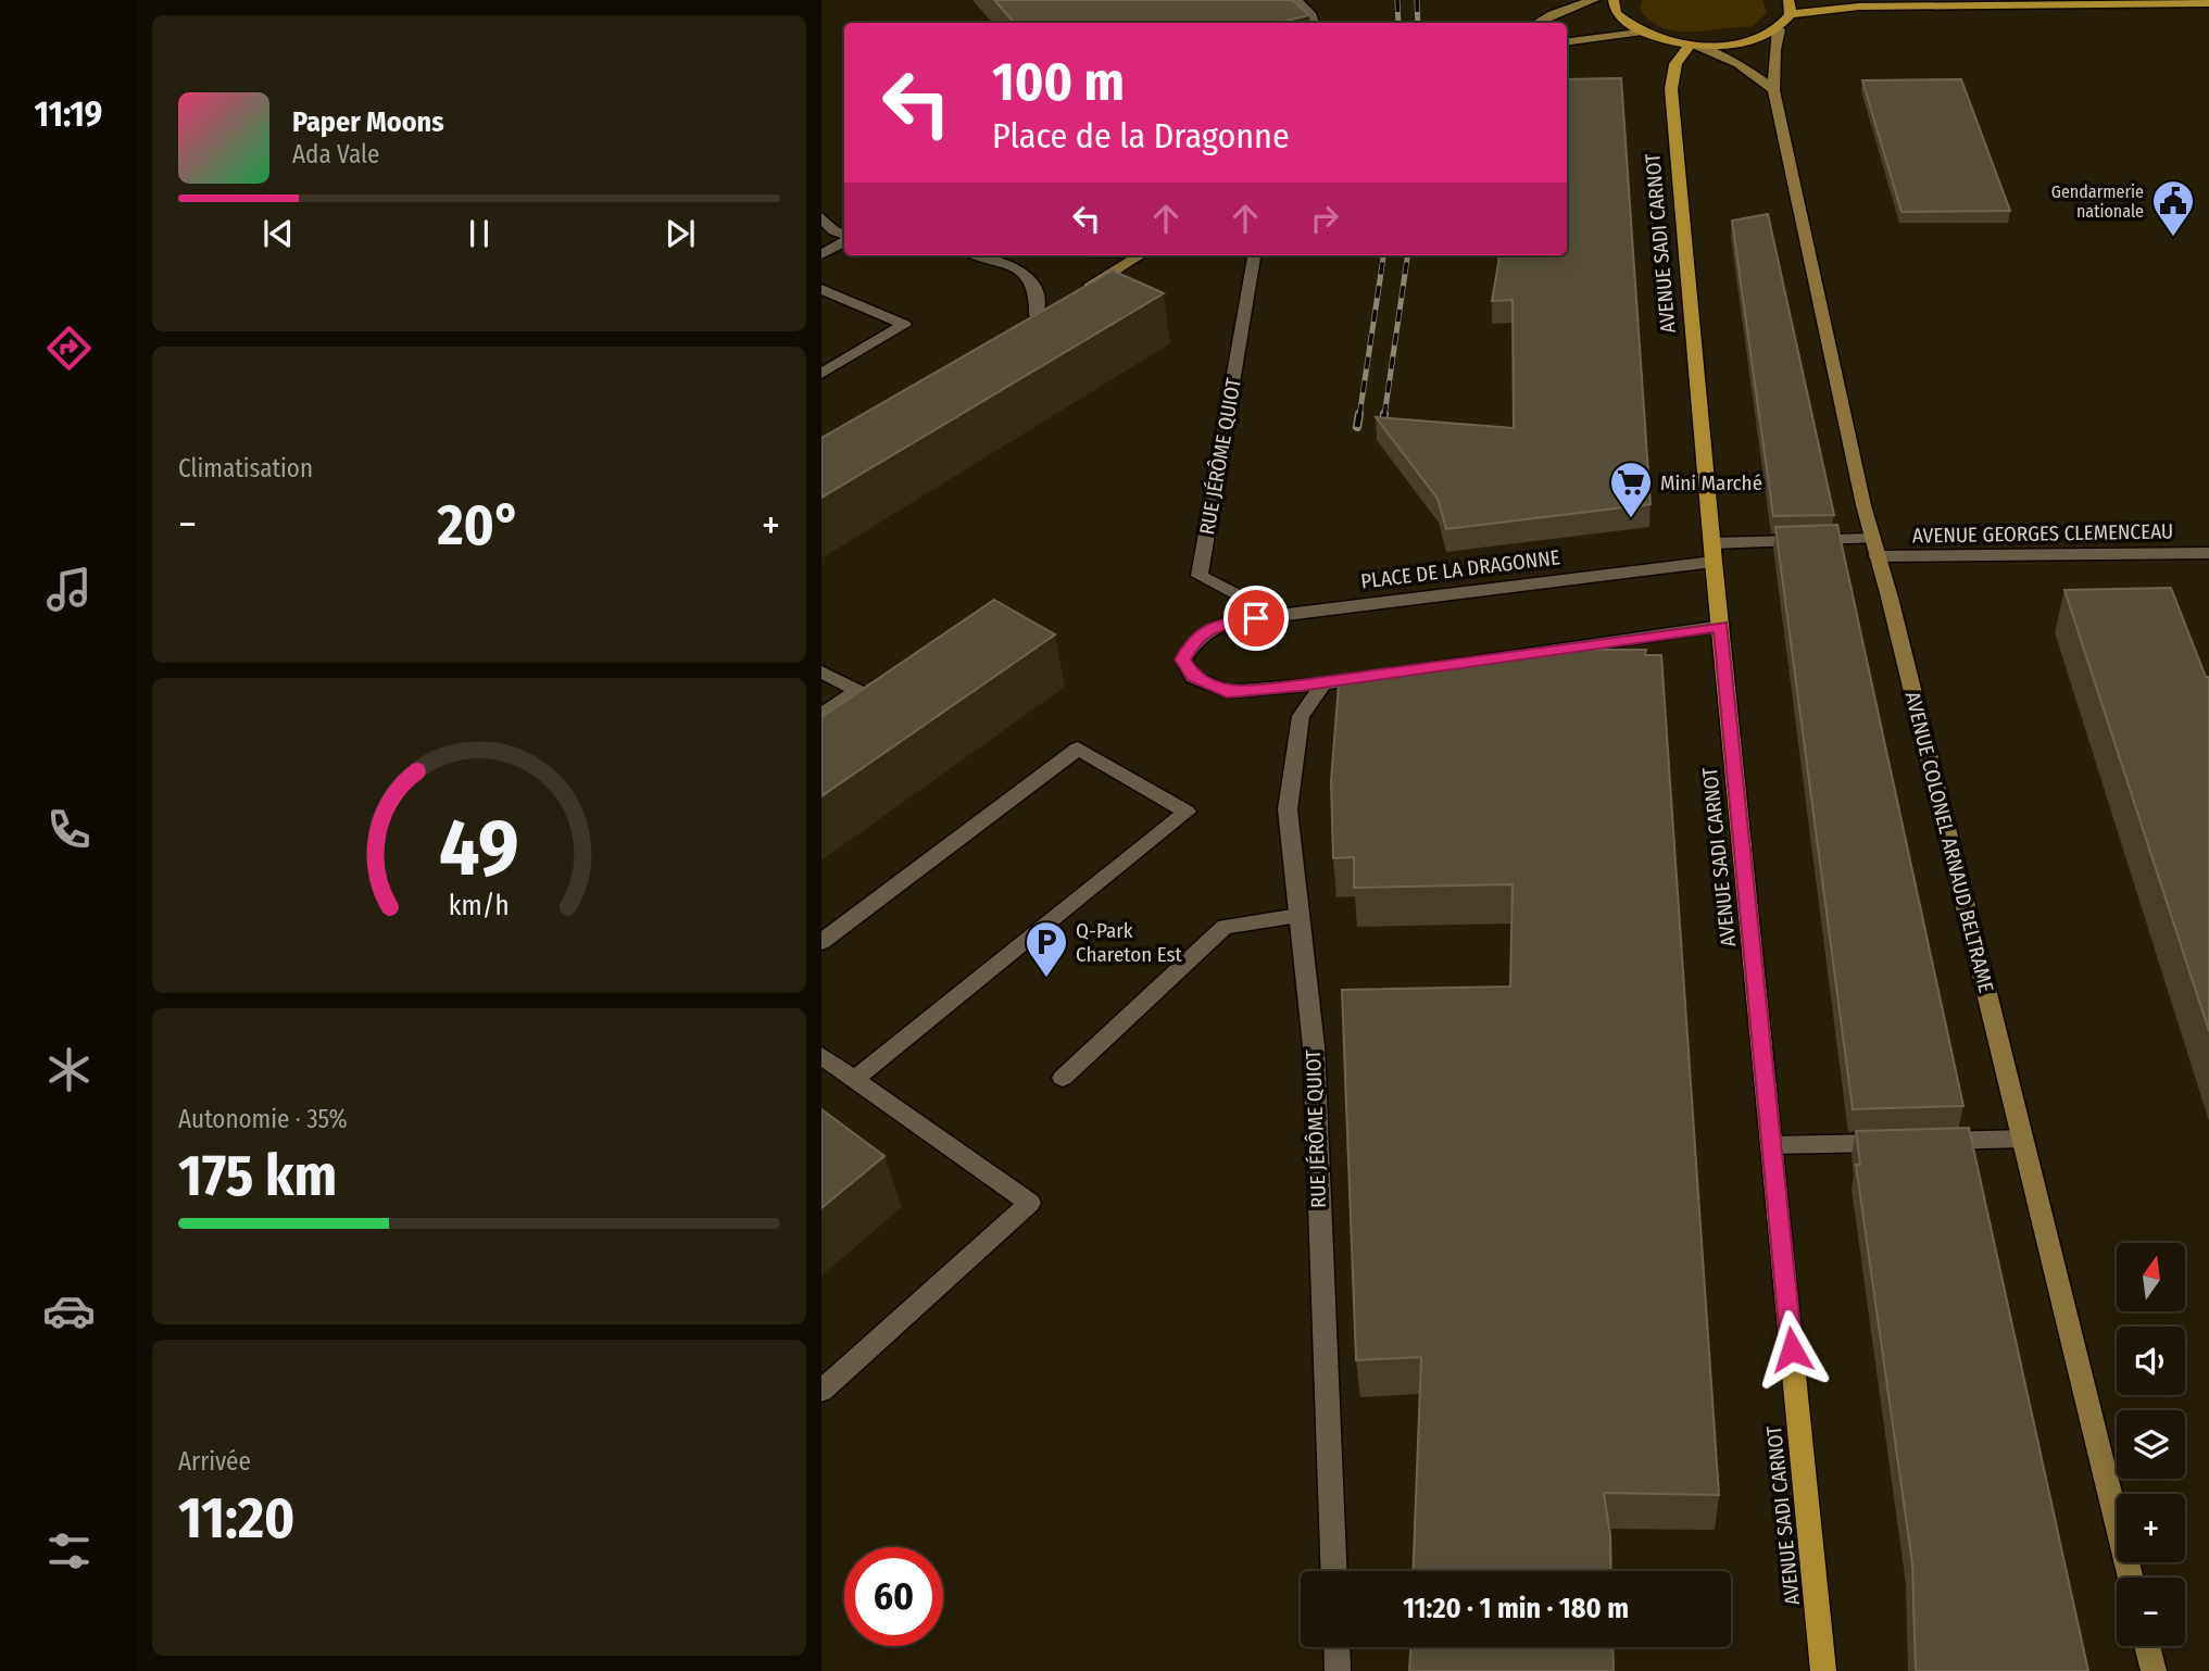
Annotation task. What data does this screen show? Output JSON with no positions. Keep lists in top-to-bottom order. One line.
{"streets":{"main road":["AVENUE SADI CARNOT","AVENUE COLONEL ARNAUD BELTRAME"],"street":["RUE JÉRÔME QUIOT","AVENUE GEORGES CLEMENCEAU","PLACE DE LA DRAGONNE"]},"crossings":[["AVENUE SADI CARNOT","AVENUE GEORGES CLEMENCEAU"],["AVENUE SADI CARNOT","PLACE DE LA DRAGONNE"],["RUE JÉRÔME QUIOT","PLACE DE LA DRAGONNE"],["AVENUE GEORGES CLEMENCEAU","AVENUE COLONEL ARNAUD BELTRAME"]],"places":{"public building":["Gendarmerie nationale"],"supermarket":["Mini Marché"],"parking":["Q-Park Chareton Est"]},"north":"top","page":{"tabs":"11:19","turn":["100 m","Place de la Dragonne"],"song":["Paper Moons","Ada Vale"],"tile":["Climatisation",["Autonomie · 35%","175 km"],["Arrivée","11:20"]],"heat":["−","20°","+"],"map_buttons":["+","−"],"limit":"60","trip":"11:20 · 1 min · 180 m","gauge":["49","km/h"]}}
